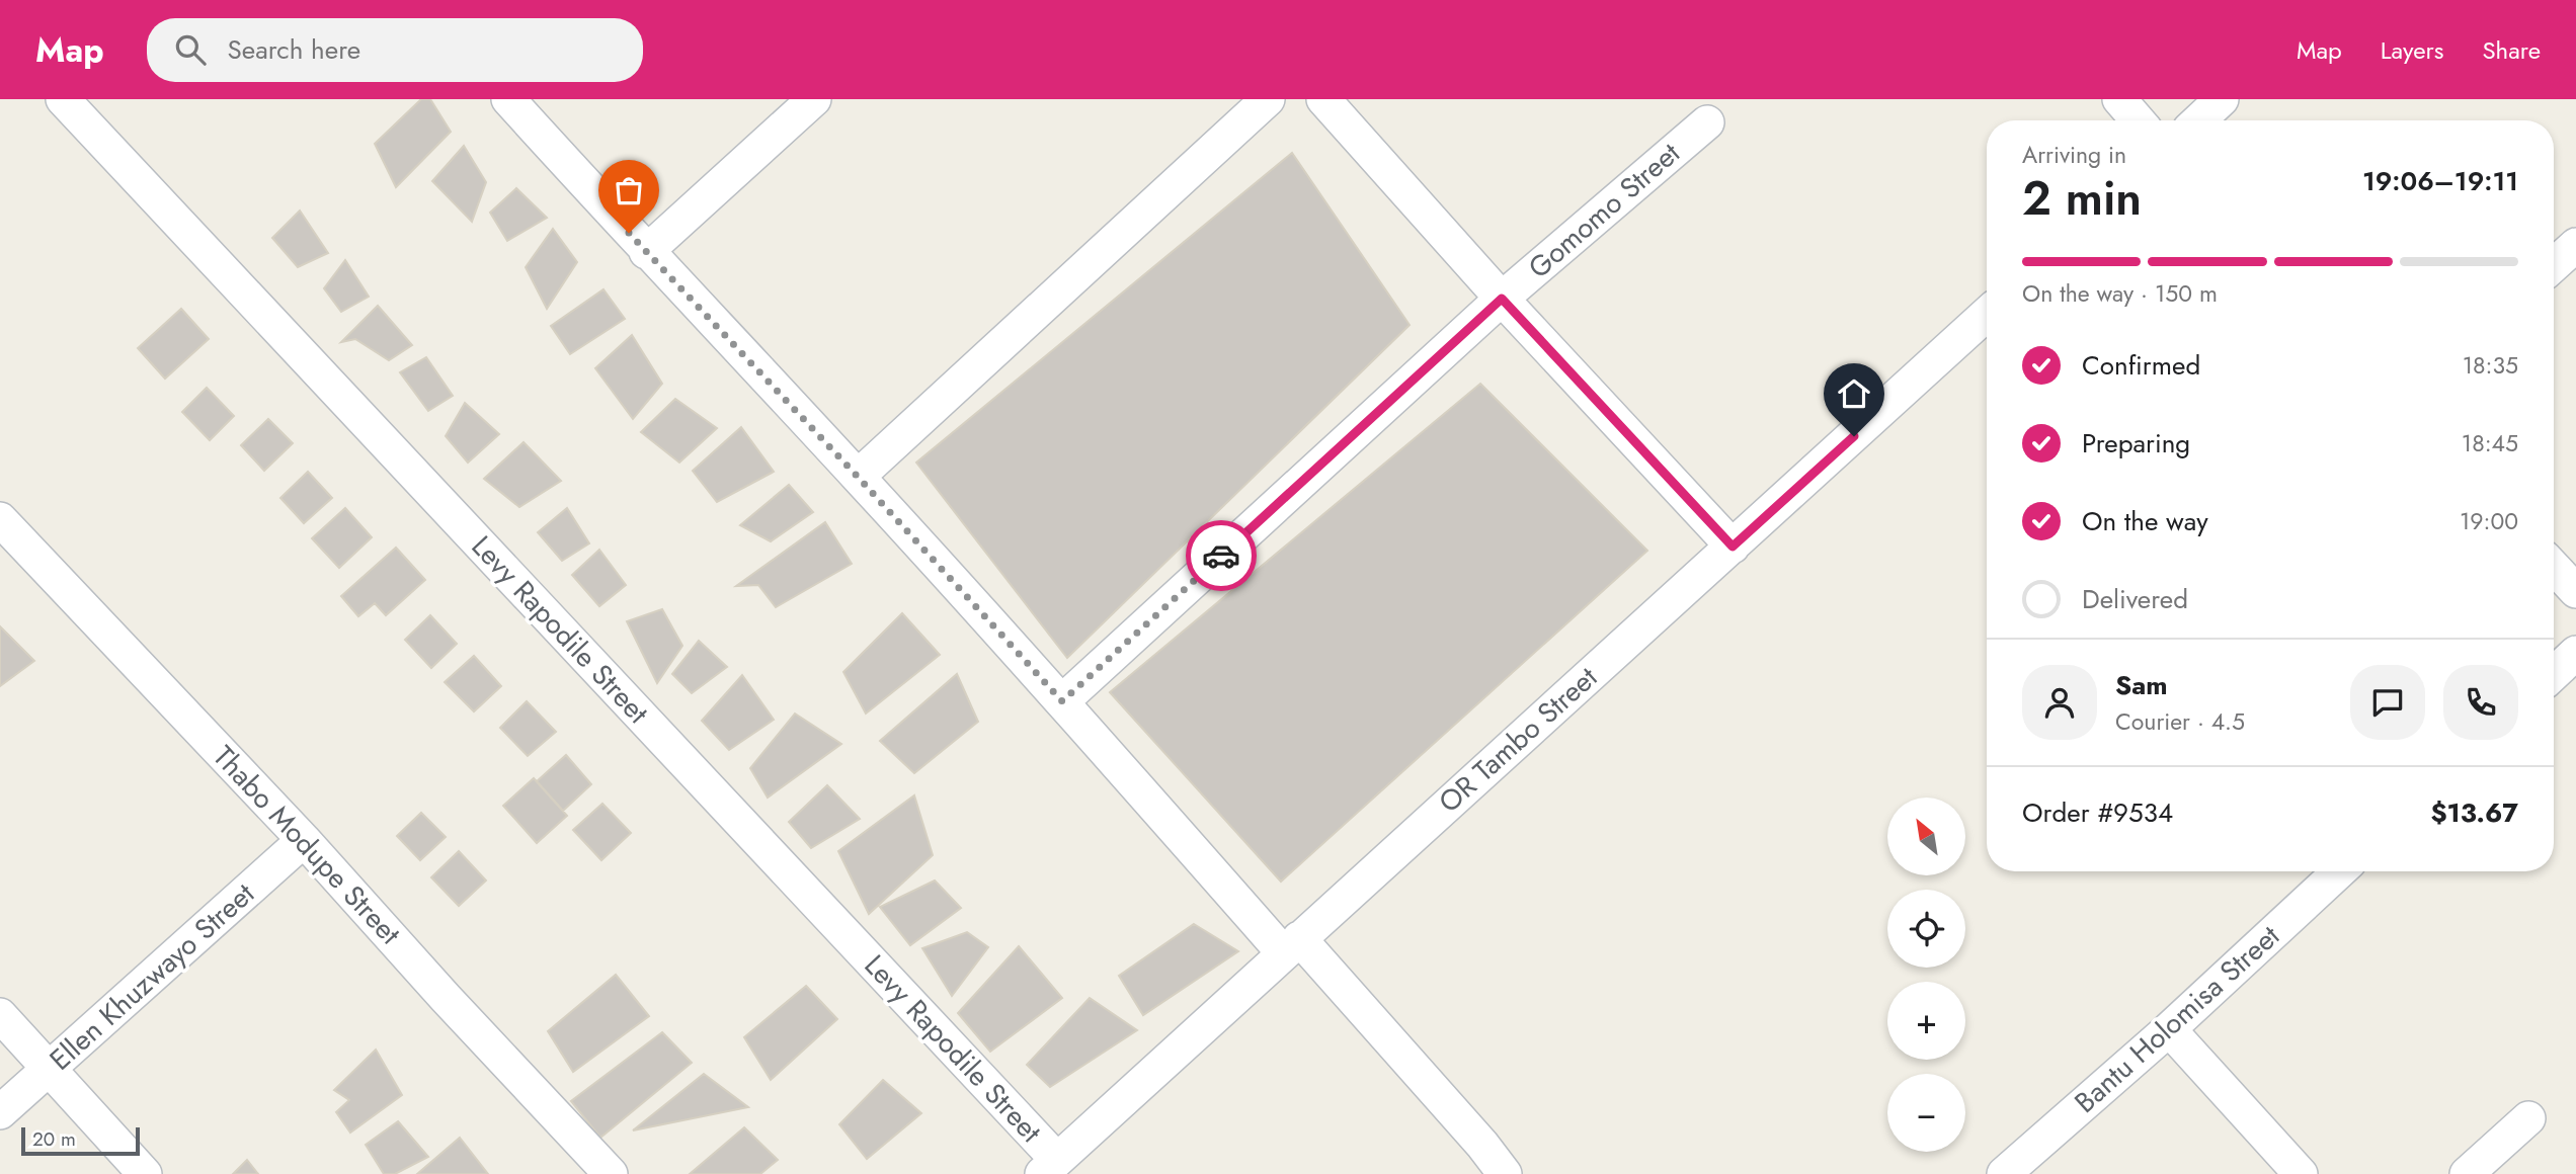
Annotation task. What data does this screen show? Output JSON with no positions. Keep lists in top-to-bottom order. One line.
{"streets":{"street":["Gomomo Street","Levy Rapodile Street","OR Tambo Street","Thabo Modupe Street","Ellen Khuzwayo Street","Bantu Holomisa Street"]},"crossings":[["Levy Rapodile Street","OR Tambo Street"],["Thabo Modupe Street","Ellen Khuzwayo Street"]],"scale_bar":"20 m","north":"top left","page":{"header":"Map","search":"Search here","nav":["Map","Layers","Share"],"heading":["2 min","Arriving in","19:06–19:11"],"panel":["Sam","Courier · 4.5","Order #9534","$13.67"],"bar":"On the way · 150 m","list":[["Confirmed","18:35"],["Preparing","18:45"],["On the way","19:00"],"Delivered"],"map_buttons":["+","−"],"scale":"20 m"}}
